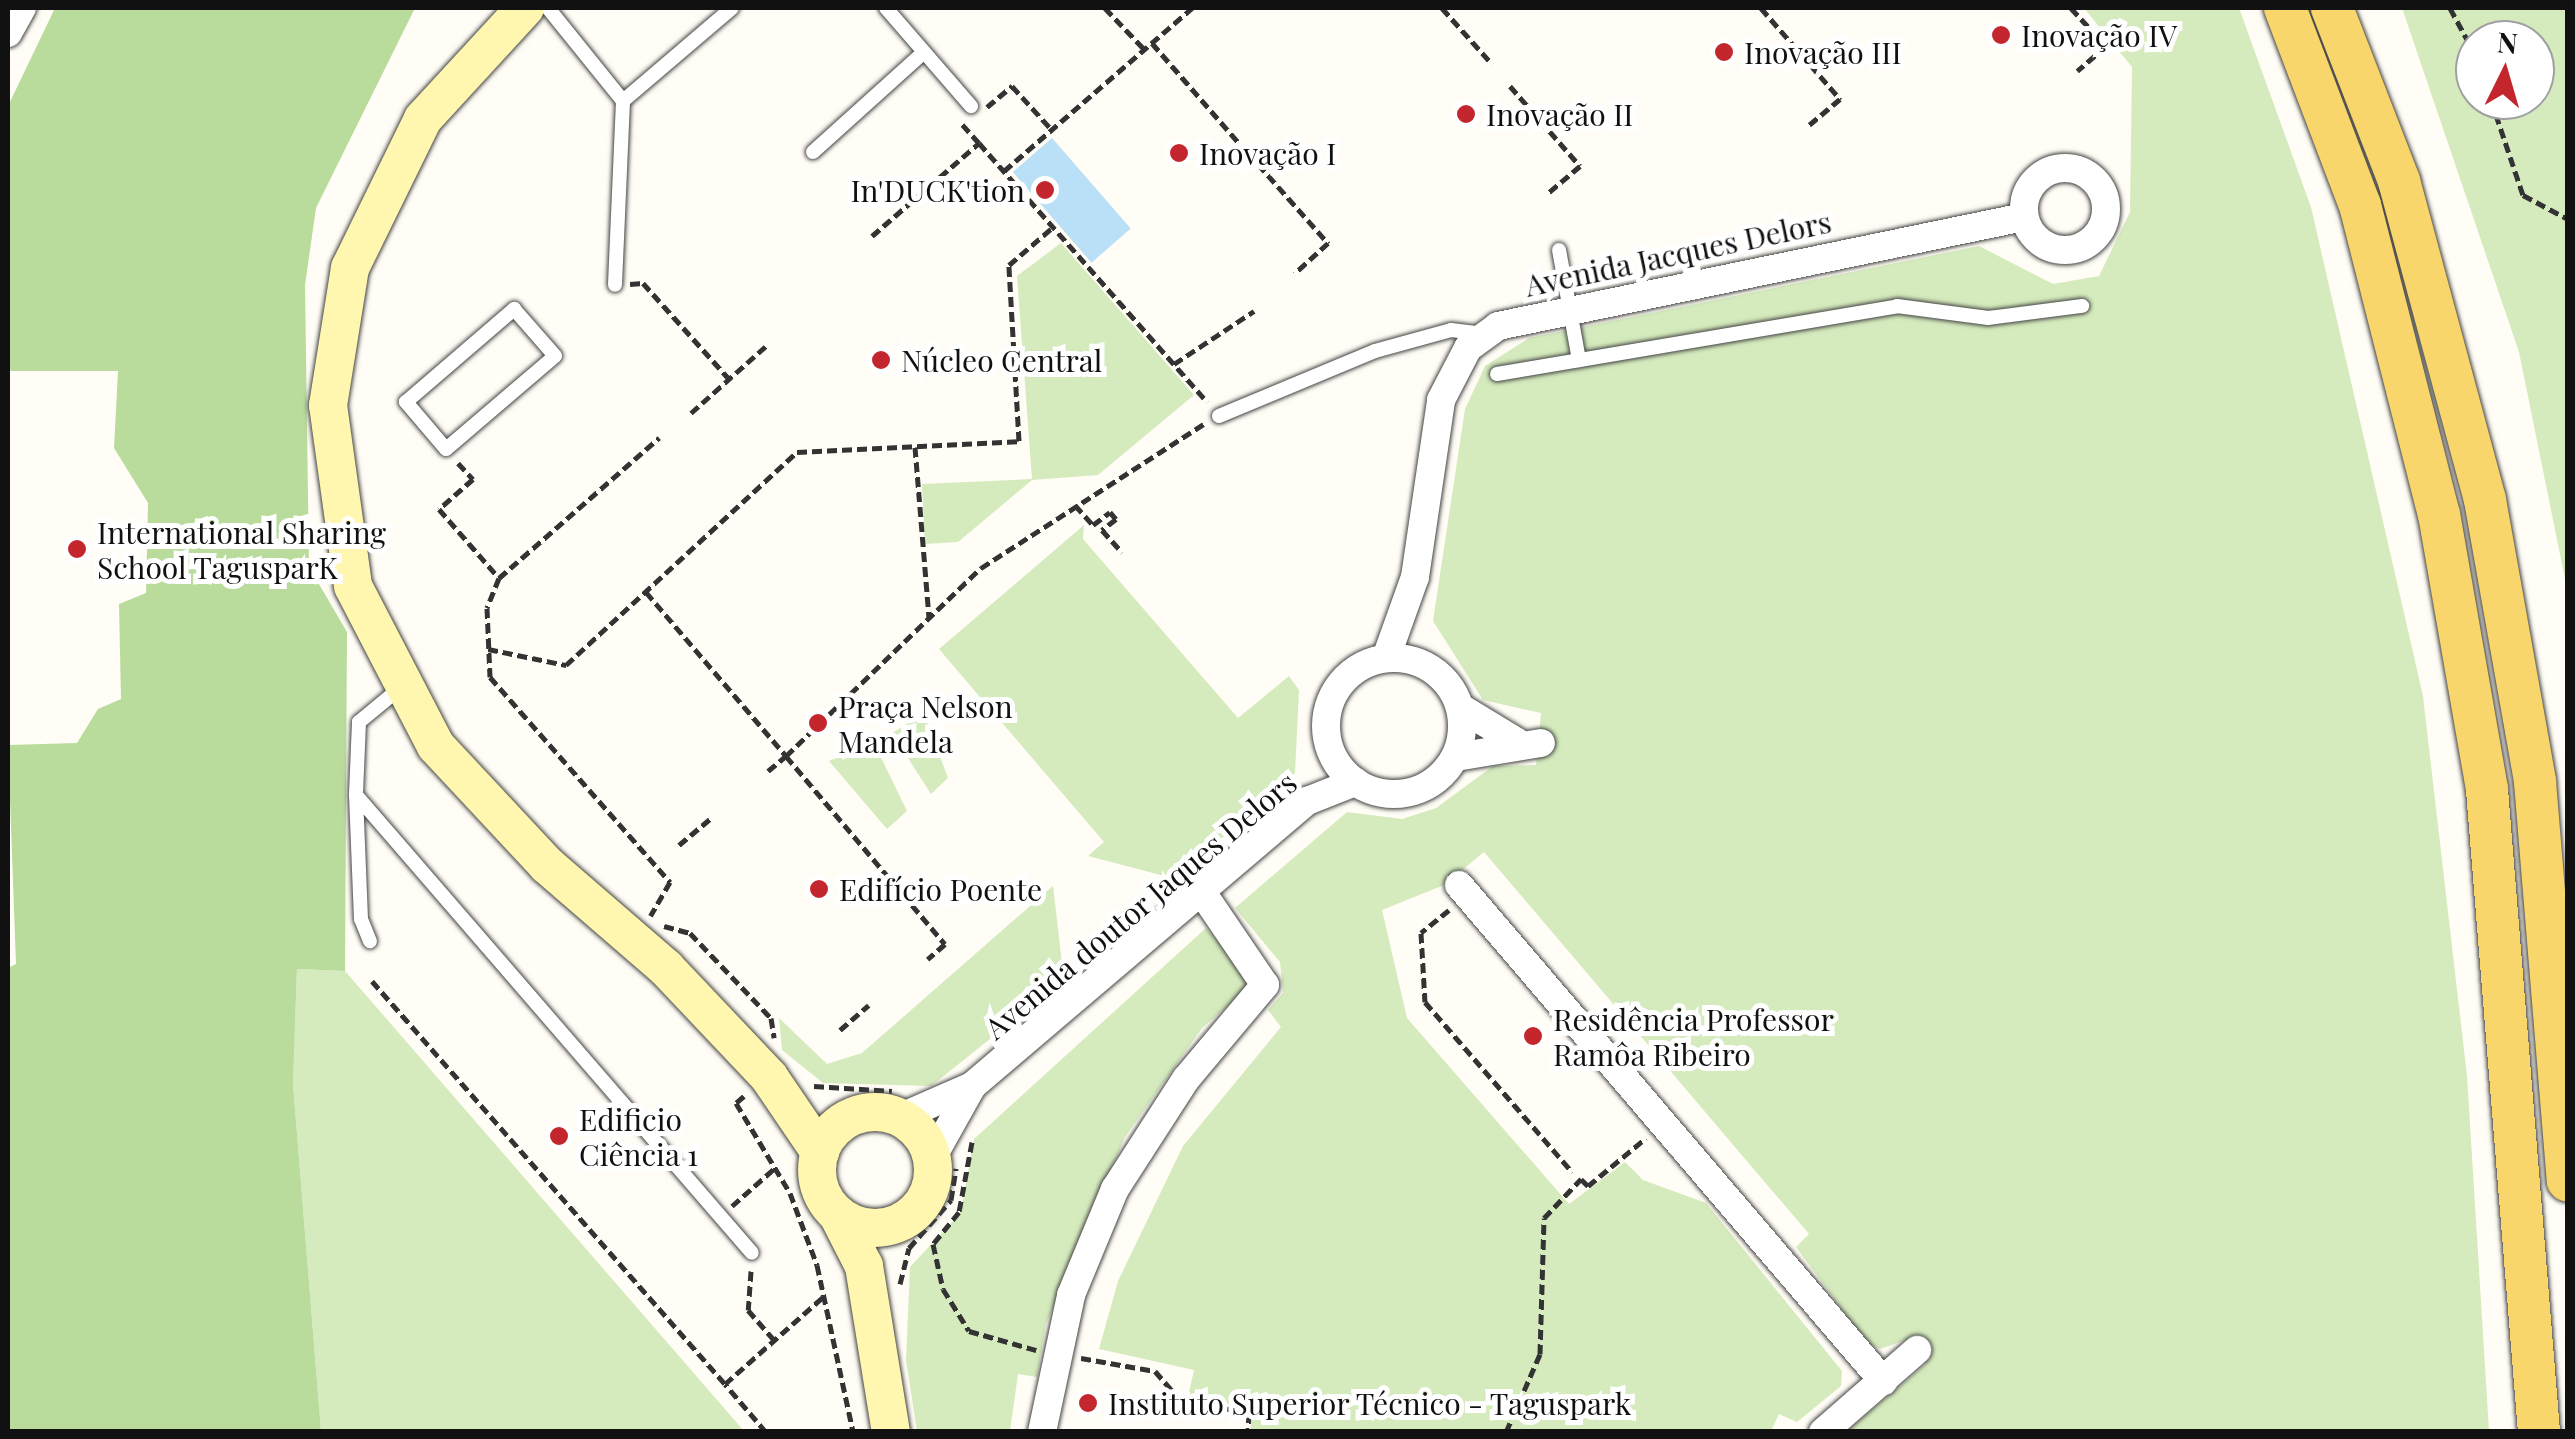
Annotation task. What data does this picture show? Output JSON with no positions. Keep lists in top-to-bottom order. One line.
{"streets":{"street":["Avenida Jacques Delors","Avenida doutor Jaques Delors"]},"places":["Inovação IV","Inovação III","Inovação II","Inovação I","In'DUCK'tion","Núcleo Central","International Sharing School TagusparK","Praça Nelson Mandela","Edifício Poente","Residência Professor Ramôa Ribeiro","Edificio Ciência 1","Instituto Superior Técnico - Taguspark"],"north":"top"}
